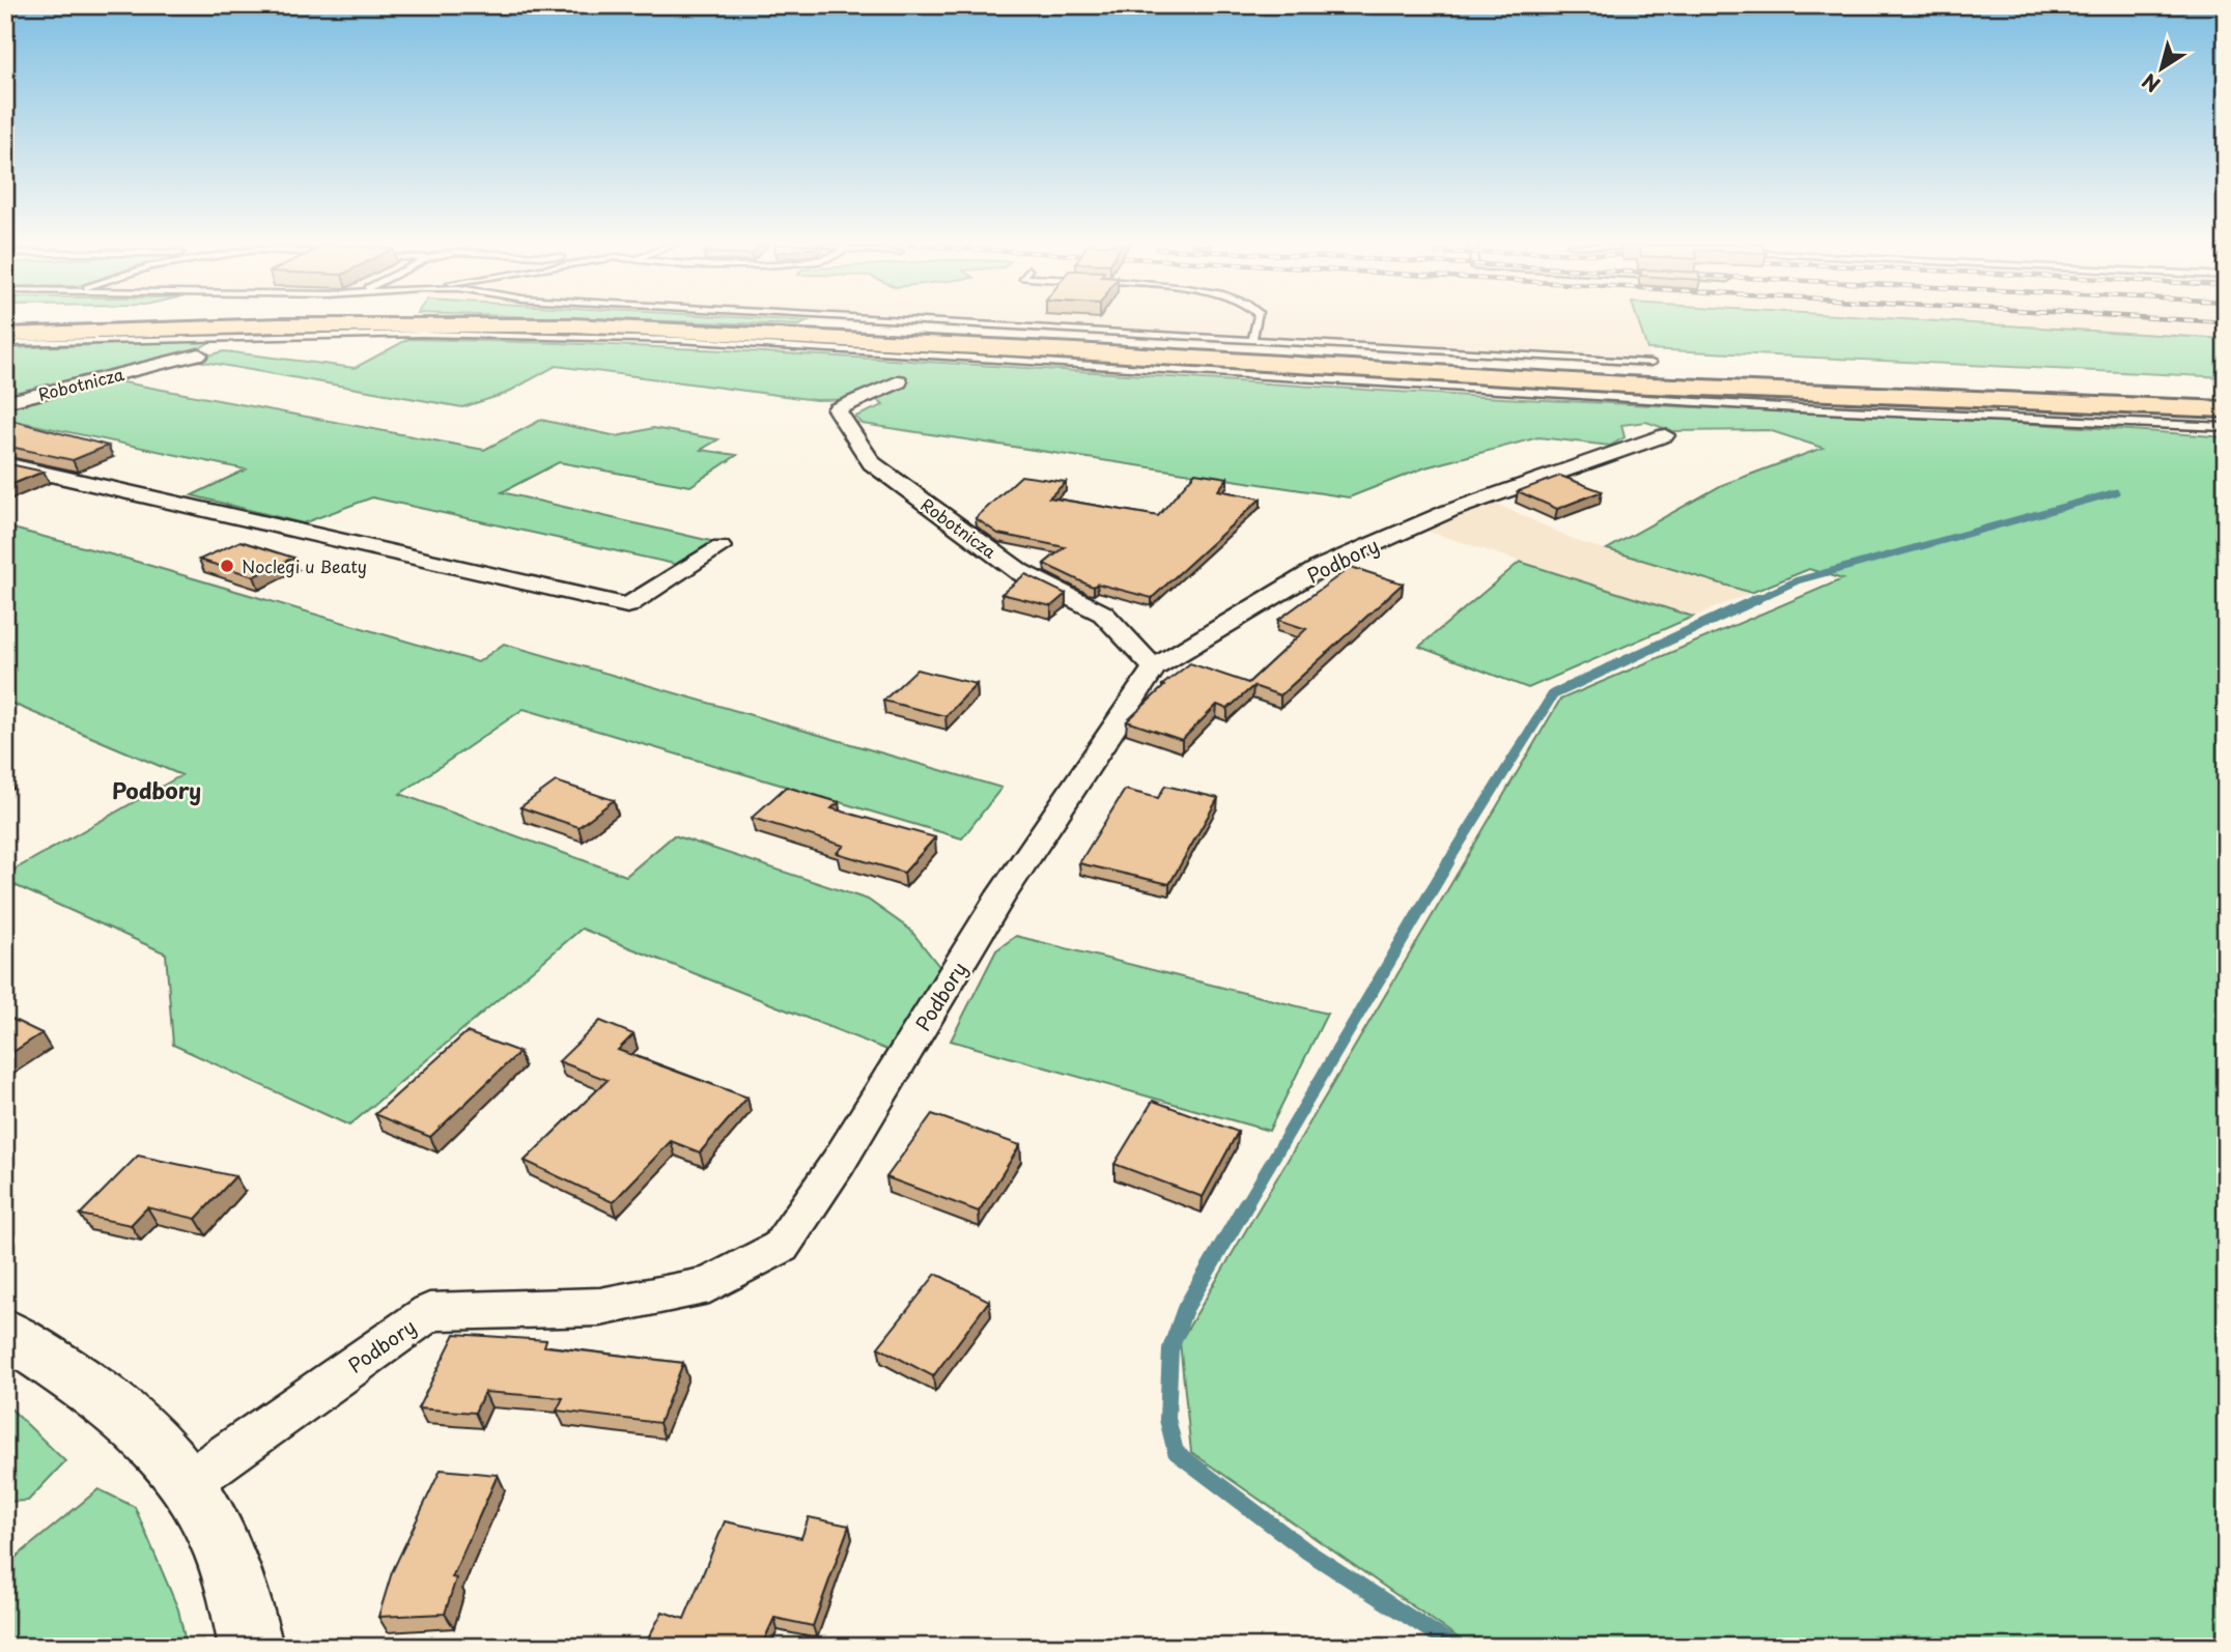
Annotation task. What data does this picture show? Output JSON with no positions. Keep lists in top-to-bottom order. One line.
{"streets":{"street":["Robotnicza","Podbory"]},"crossings":[["Robotnicza","Podbory"]],"districts":["Podbory"],"places":["Noclegi u Beaty"],"north":"bottom left"}
